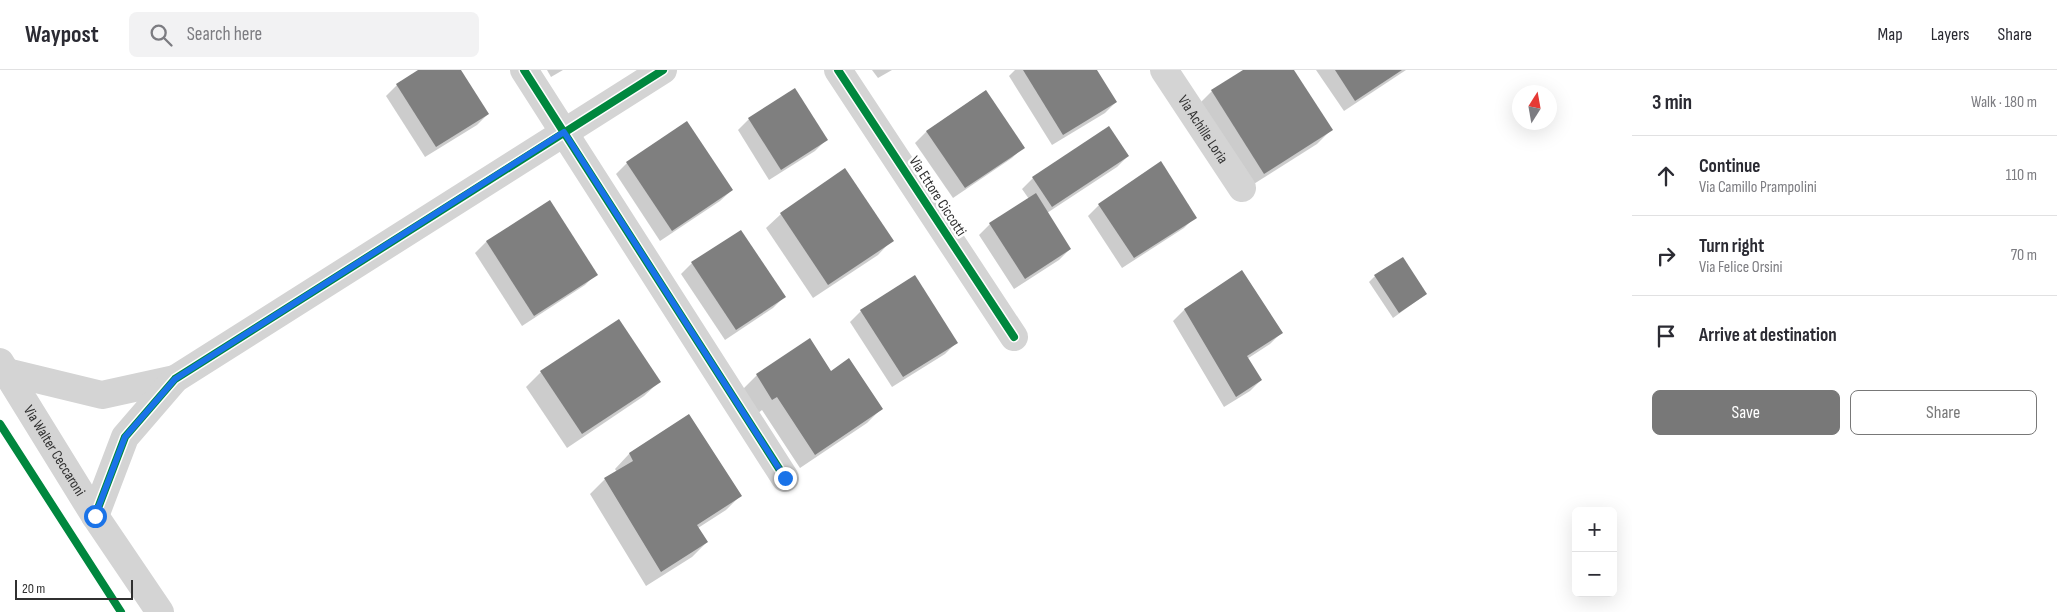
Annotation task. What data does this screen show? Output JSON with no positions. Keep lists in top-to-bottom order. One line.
{"streets":{"street":["Via Achille Loria","Via Ettore Ciccotti","Via Walter Ceccaroni"]},"scale_bar":"20 m","north":"top","page":{"header":"Waypost","search":"Search here","nav":["Map","Layers","Share"],"heading":["3 min","Walk · 180 m"],"list":[["Continue","Via Camillo Prampolini","110 m"],["Turn right","Via Felice Orsini","70 m"],"Arrive at destination"],"buttons":["Save","Share"],"map_buttons":["+","−"],"scale":"20 m"}}
